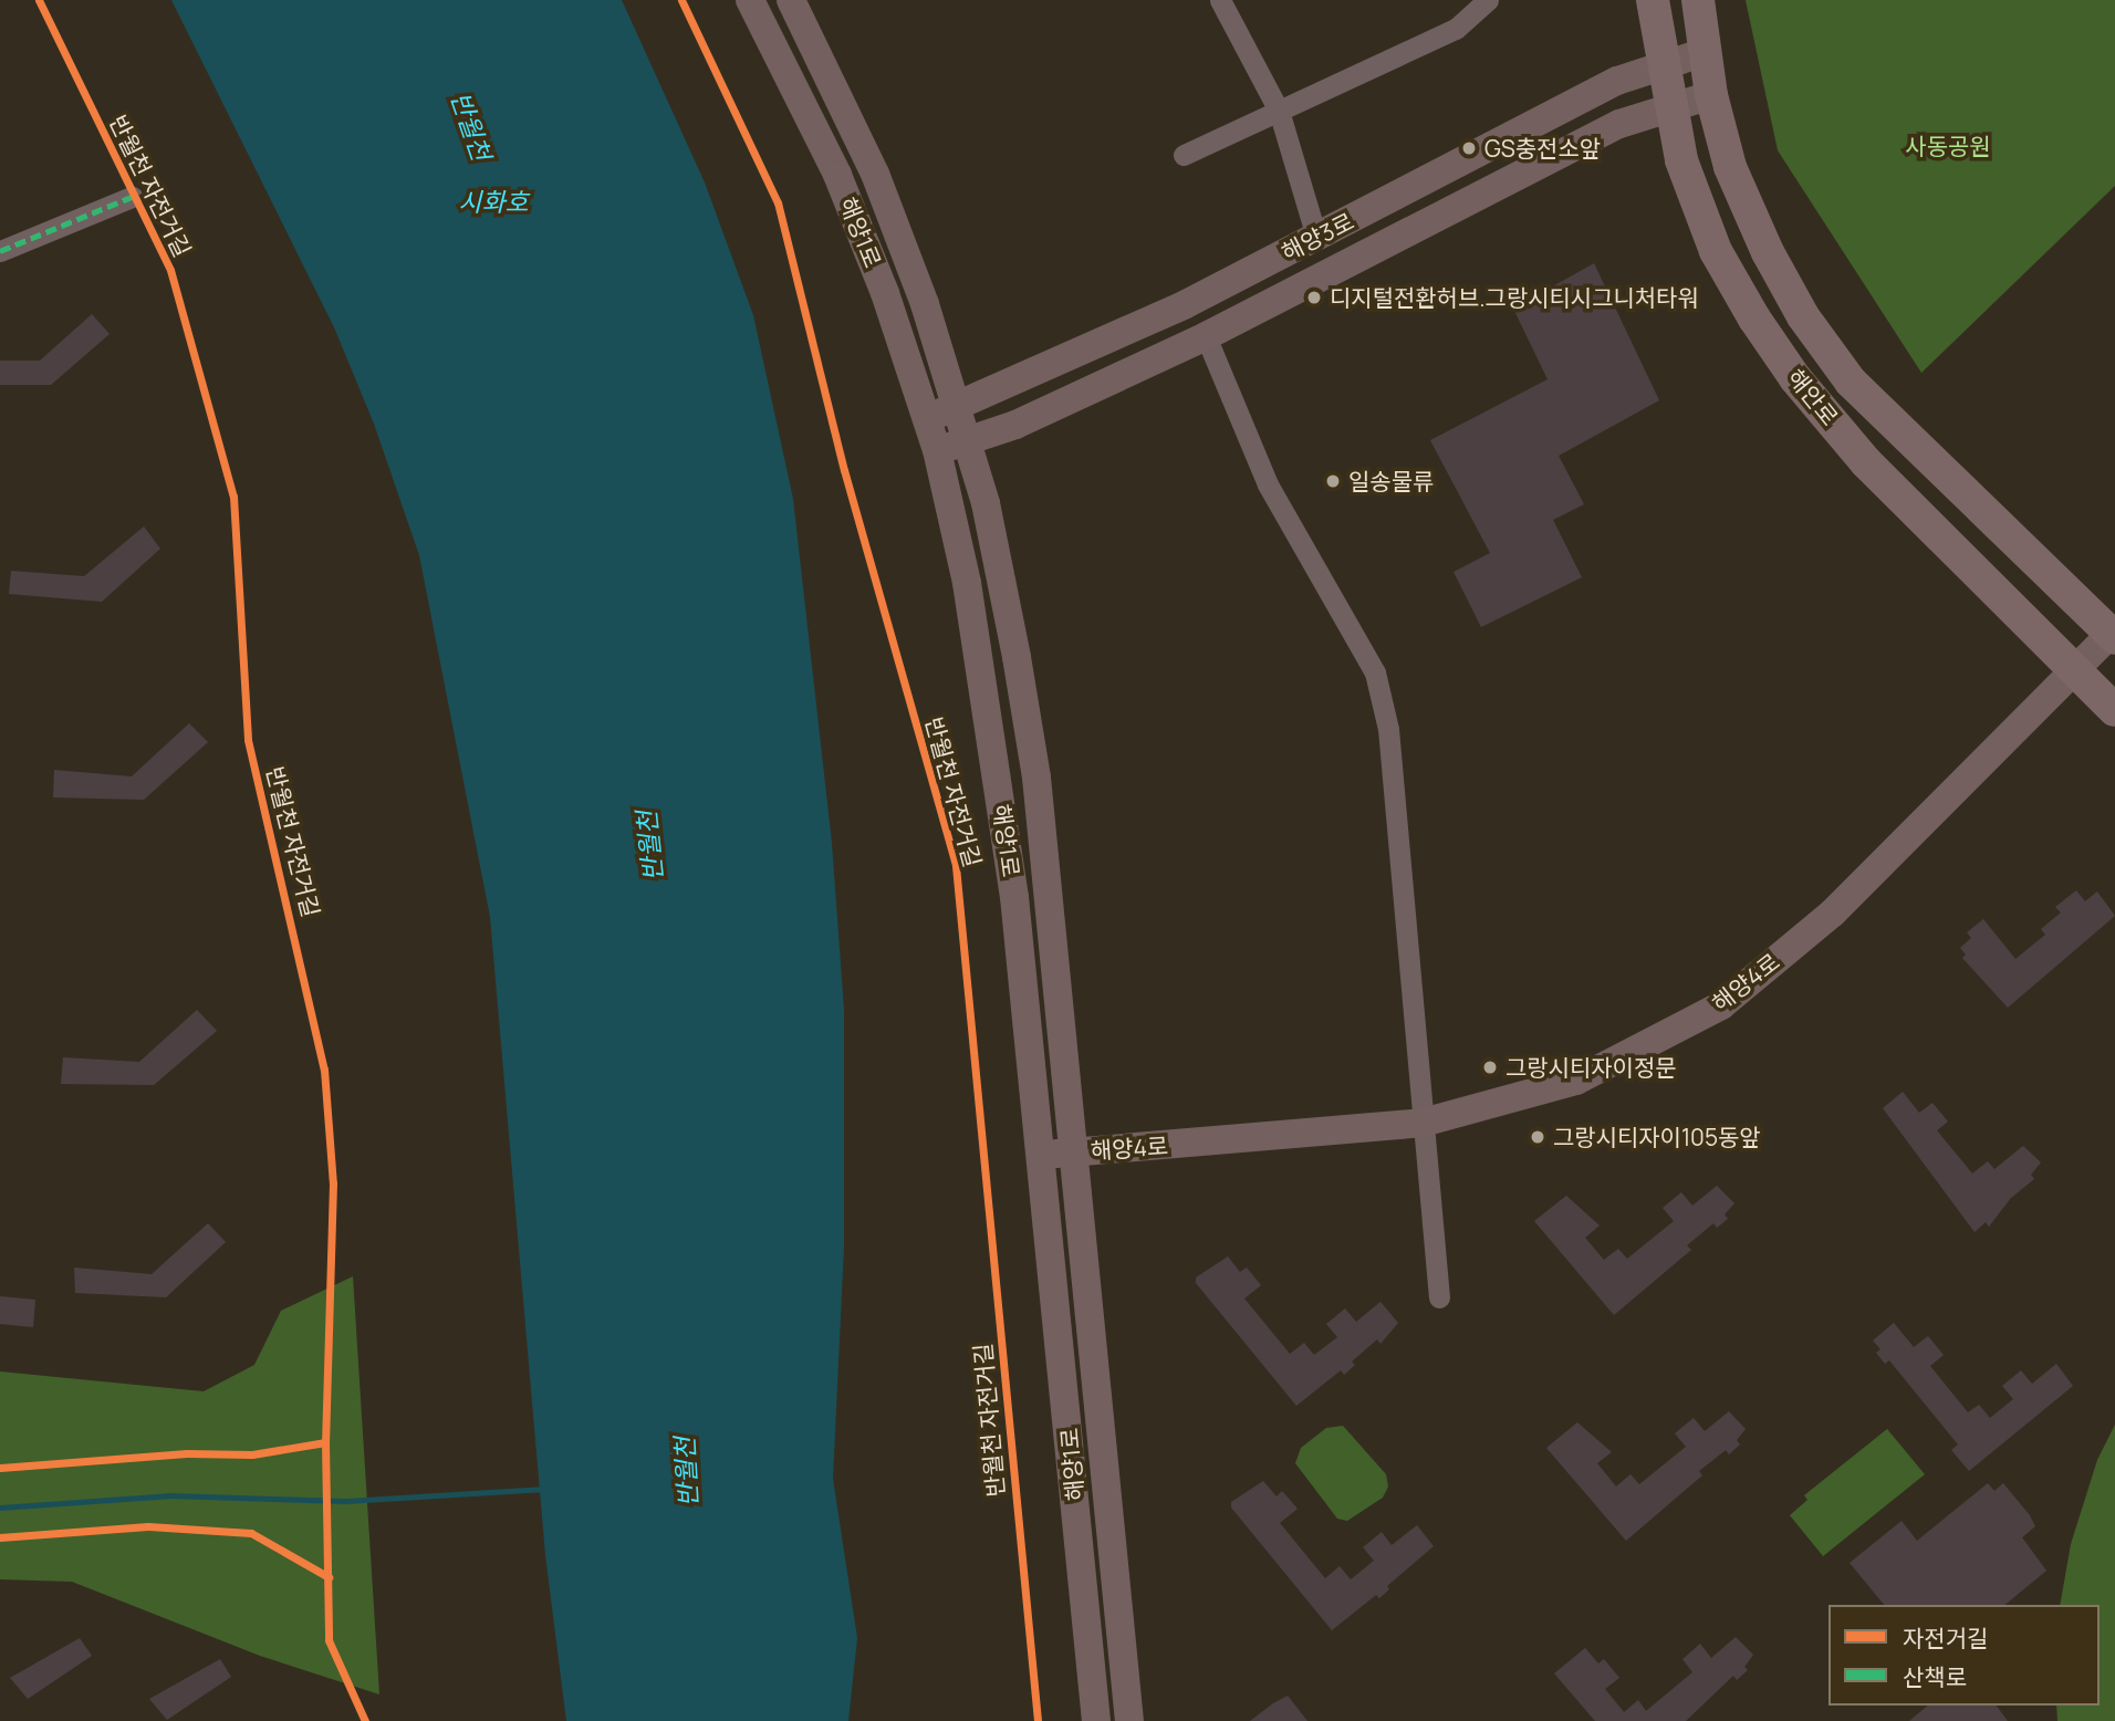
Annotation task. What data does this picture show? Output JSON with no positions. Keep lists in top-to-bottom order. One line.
{"streets":{"main road":["해안로"],"street":["해양1로","해양3로","해양4로"],"cycle path":["반월천 자전거길"]},"crossings":[["해양1로","해양3로"],["해양1로","해양4로"],["해양3로","해안로"],["해안로","해양4로"]],"water":["반월천","시화호"],"parks":["사동공원"],"places":["GS충전소앞","디지털전환허브.그랑시티시그니처타워","일송물류","그랑시티자이정문","그랑시티자이105동앞"],"legend":["자전거길","산책로"]}
